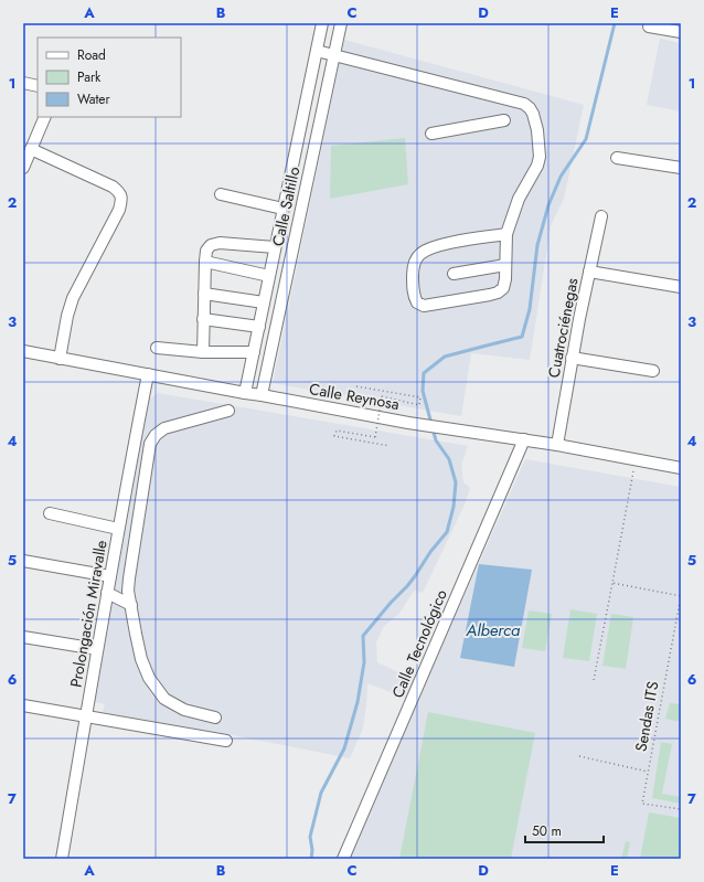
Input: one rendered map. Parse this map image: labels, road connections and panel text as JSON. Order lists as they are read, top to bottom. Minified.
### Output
{"streets":{"street":["Calle Saltillo","Cuatrociénegas","Calle Reynosa","Prolongación Miravalle","Calle Tecnológico"],"path":["Sendas ITS"]},"crossings":[["Calle Saltillo","Calle Reynosa"],["Cuatrociénegas","Calle Reynosa"],["Calle Reynosa","Prolongación Miravalle"],["Calle Reynosa","Calle Tecnológico"]],"water":["Alberca"],"legend":["Road","Park","Water"],"scale_bar":"50 m","grid":{"columns":["A","B","C","D","E"],"rows":["1","2","3","4","5","6","7"]}}
